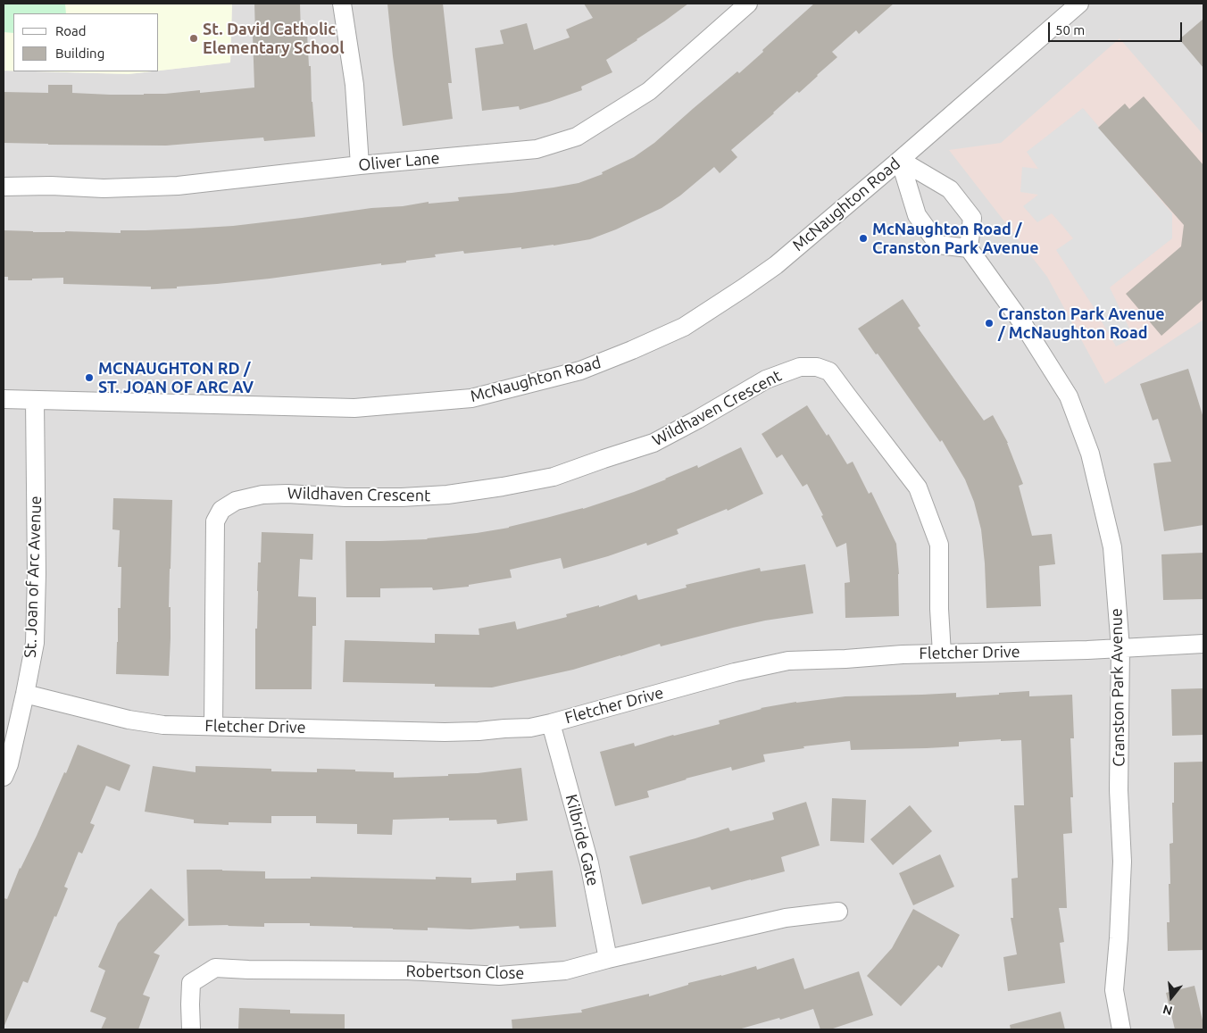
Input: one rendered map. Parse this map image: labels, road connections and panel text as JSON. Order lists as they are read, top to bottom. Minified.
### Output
{"streets":{"street":["Oliver Lane","McNaughton Road","Wildhaven Crescent","St. Joan of Arc Avenue","Fletcher Drive","Cranston Park Avenue","Kilbride Gate","Robertson Close"]},"crossings":[["McNaughton Road","St. Joan of Arc Avenue"],["Wildhaven Crescent","Fletcher Drive"],["St. Joan of Arc Avenue","Fletcher Drive"],["Fletcher Drive","Cranston Park Avenue"],["Fletcher Drive","Kilbride Gate"],["Kilbride Gate","Robertson Close"]],"places":["St. David Catholic Elementary School","McNaughton Road / Cranston Park Avenue","Cranston Park Avenue / McNaughton Road","MCNAUGHTON RD / ST. JOAN OF ARC AV"],"legend":["Road","Building"],"scale_bar":"50 m","north":"bottom"}
